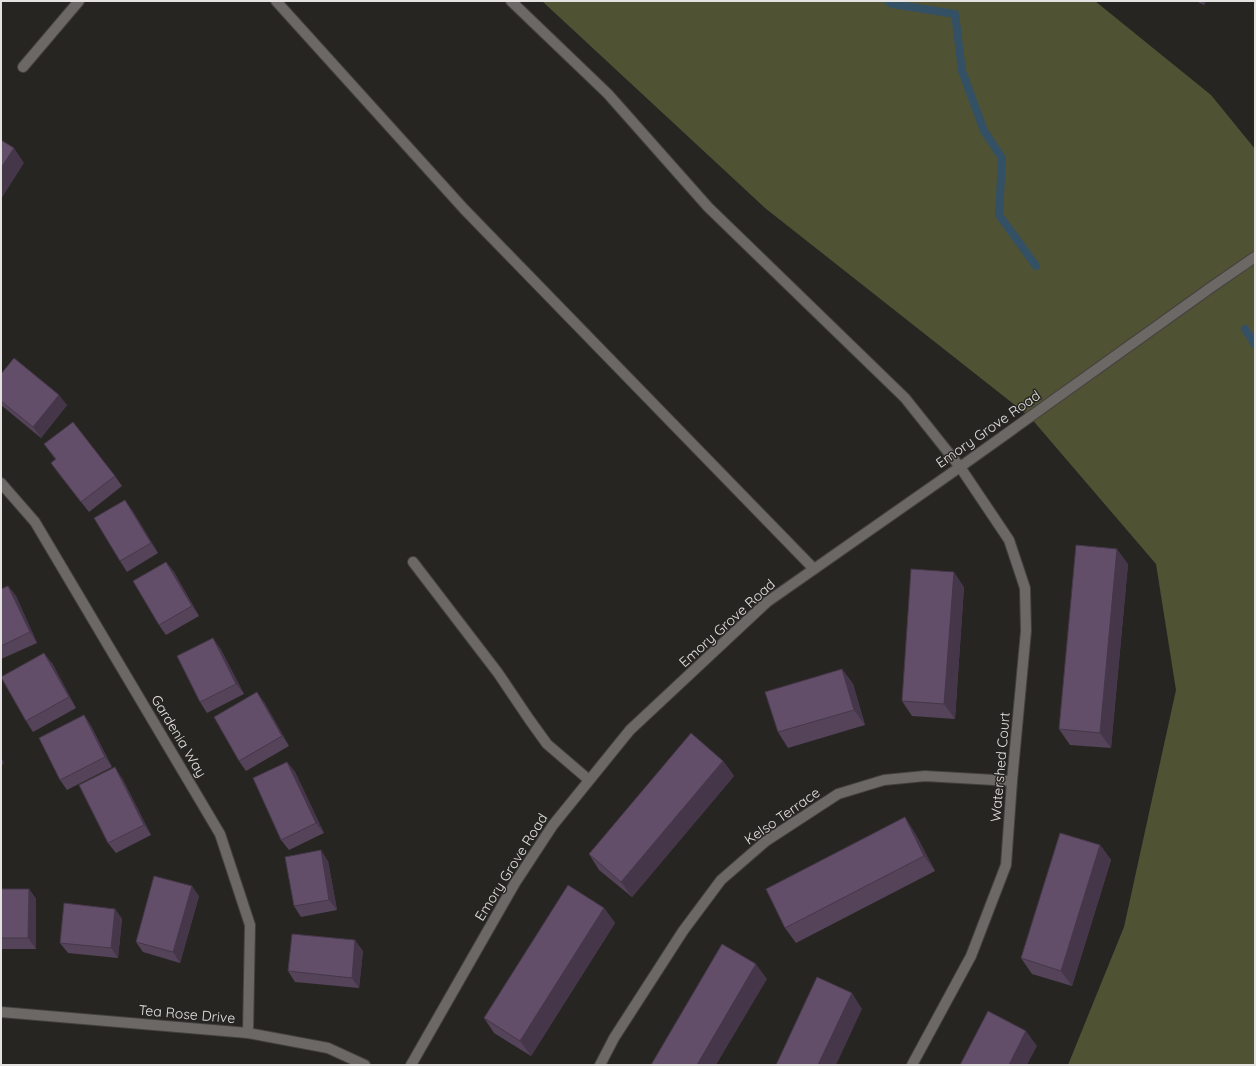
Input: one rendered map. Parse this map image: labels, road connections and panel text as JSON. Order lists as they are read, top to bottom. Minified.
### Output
{"streets":{"street":["Emory Grove Road","Gardenia Way","Watershed Court","Kelso Terrace","Tea Rose Drive"]},"crossings":[["Emory Grove Road","Watershed Court"],["Gardenia Way","Tea Rose Drive"],["Watershed Court","Kelso Terrace"]]}
